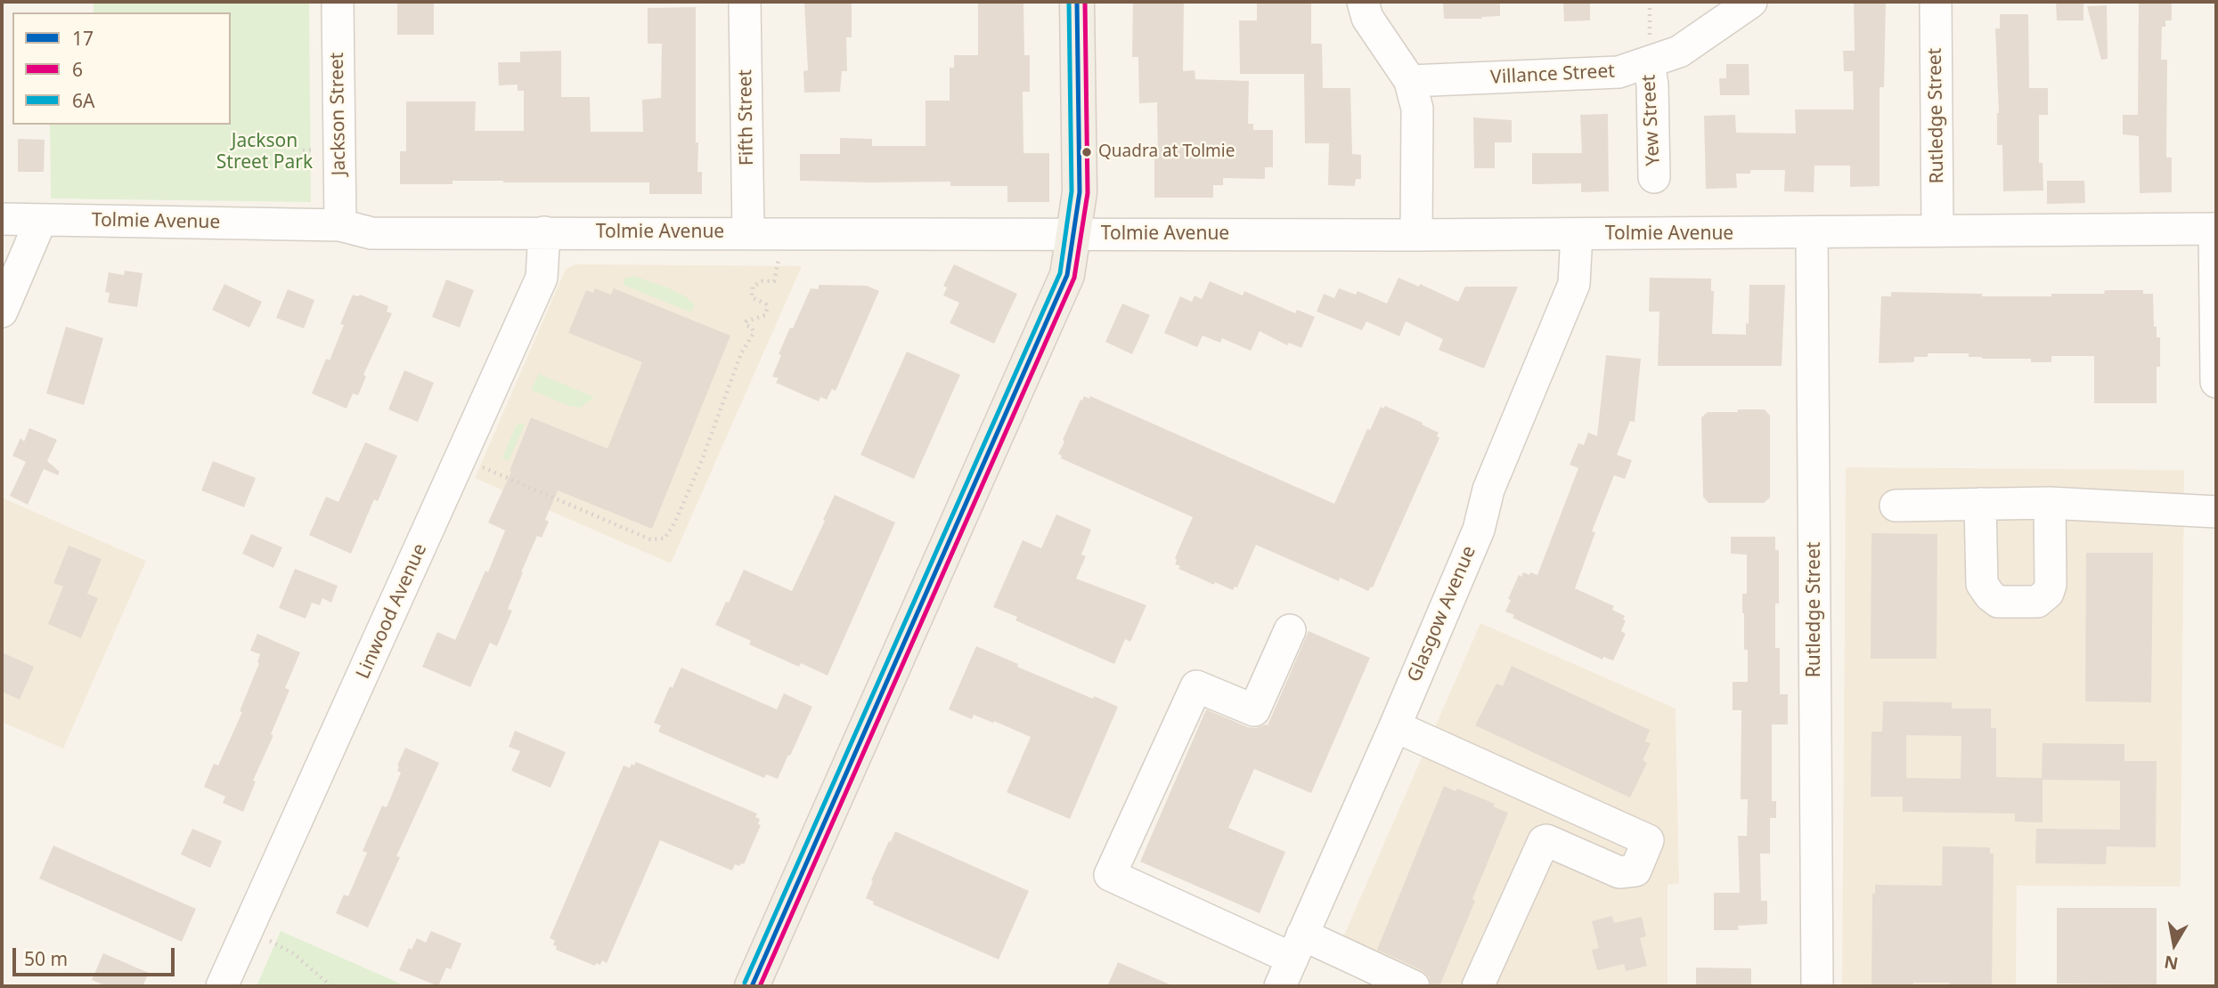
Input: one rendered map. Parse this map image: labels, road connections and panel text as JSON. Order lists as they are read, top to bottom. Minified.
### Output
{"streets":{"street":["Villance Street","Jackson Street","Rutledge Street","Fifth Street","Yew Street","Tolmie Avenue","Linwood Avenue","Glasgow Avenue"]},"crossings":[["Villance Street","Yew Street"],["Jackson Street","Tolmie Avenue"],["Rutledge Street","Tolmie Avenue"],["Fifth Street","Tolmie Avenue"],["Tolmie Avenue","Linwood Avenue"],["Tolmie Avenue","Glasgow Avenue"]],"parks":["Jackson Street Park"],"places":["Quadra at Tolmie"],"lines":["transit line 17","transit line 6","transit line 6A"],"legend":["17","6","6A"],"scale_bar":"50 m","north":"bottom"}
